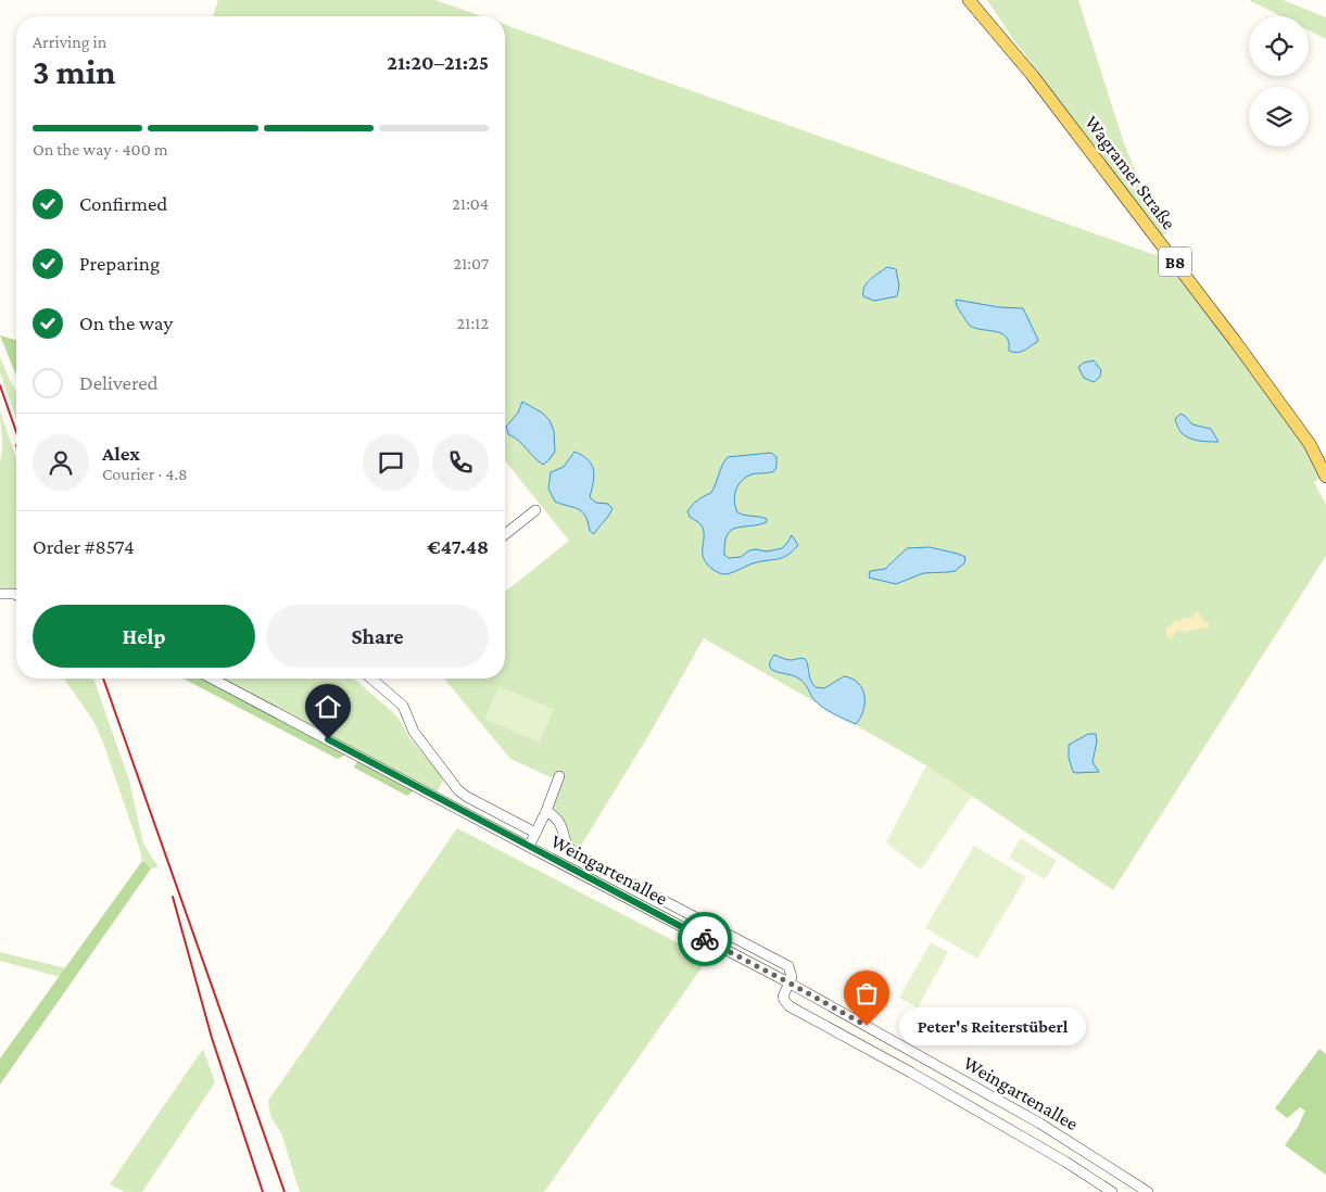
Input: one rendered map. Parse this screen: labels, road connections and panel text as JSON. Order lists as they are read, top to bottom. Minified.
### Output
{"streets":{"main road":["Wagramer Straße","B8"],"street":["Weingartenallee"]},"places":["Peter's Reiterstüberl"],"page":{"heading":["3 min","Arriving in","21:20–21:25"],"panel":["Alex","Courier · 4.8","Order #8574","€47.48"],"bar":"On the way · 400 m","list":[["Confirmed","21:04"],["Preparing","21:07"],["On the way","21:12"],"Delivered"],"buttons":["Help","Share"],"bubble":"Peter's Reiterstüberl"}}
